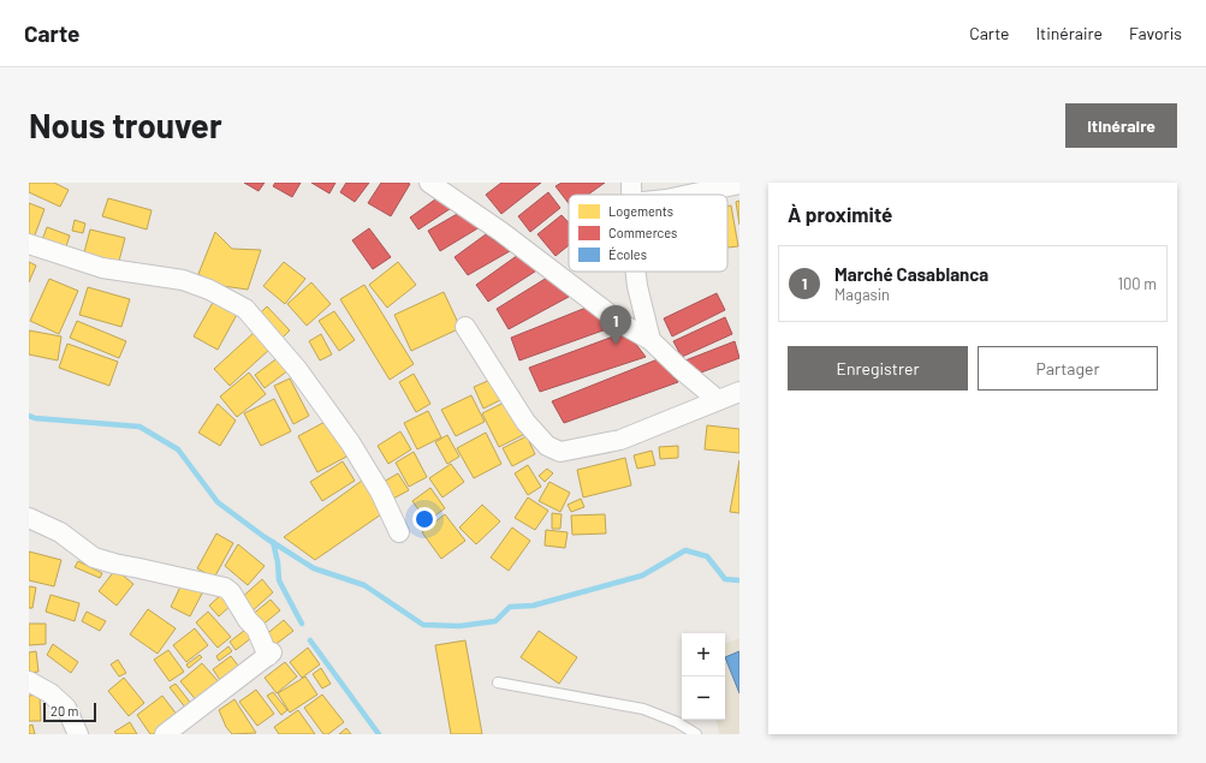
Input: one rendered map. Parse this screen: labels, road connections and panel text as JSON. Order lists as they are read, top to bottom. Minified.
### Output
{"legend":["Logements","Commerces","Écoles"],"scale_bar":"20 m","page":{"header":"Carte","nav":["Carte","Itinéraire","Favoris"],"buttons":["Itinéraire",["Enregistrer","Partager"]],"title":"Nous trouver","heading":"À proximité","list":[{"mark":"1","name":"Marché Casablanca","note":"Magasin","value":"100 m"}],"pins":"1","map_buttons":["+","−"],"scale":"20 m"}}
